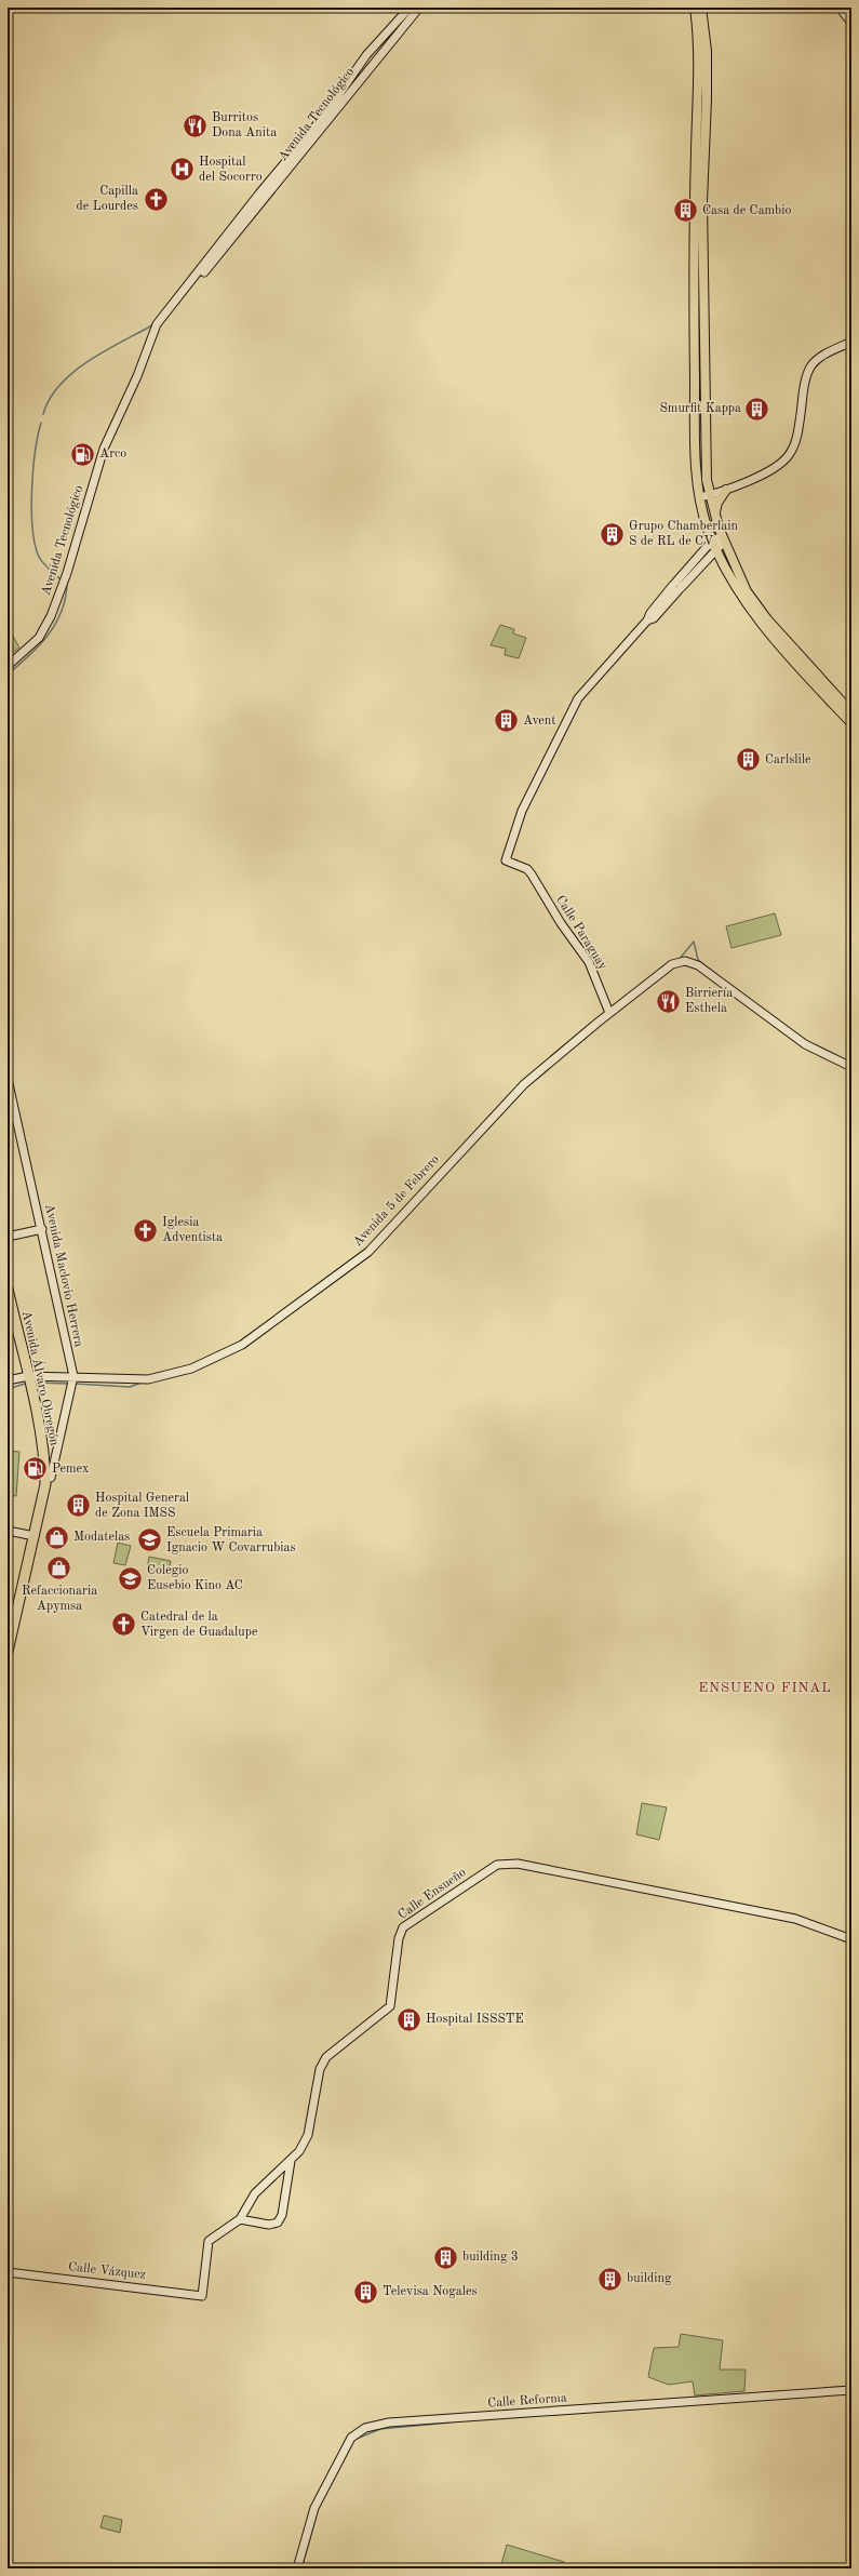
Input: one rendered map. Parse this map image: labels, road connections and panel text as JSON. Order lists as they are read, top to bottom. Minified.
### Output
{"streets":{"highway":["Avenida Álvaro Obregón"],"street":["Avenida Tecnológico","Calle Paraguay","Avenida 5 de Febrero","Avenida Maclovio Herrera","Calle Ensueño","Calle Vázquez","Calle Reforma"]},"crossings":[["Calle Paraguay","Avenida 5 de Febrero"],["Avenida 5 de Febrero","Avenida Maclovio Herrera"],["Avenida 5 de Febrero","Avenida Álvaro Obregón"],["Calle Ensueño","Calle Vázquez"]],"districts":["ENSUENO FINAL"],"places":{"restaurant":["Burritos Dona Anita","Birriería Esthela"],"hospital":["Hospital del Socorro"],"church":["Capilla de Lourdes","Iglesia Adventista","Catedral de la Virgen de Guadalupe"],"building":["Casa de Cambio","Smurfit Kappa","Grupo Chamberlain S de RL de CV","Avent","Carlslile","Hospital General de Zona IMSS","Hospital ISSSTE","building 3","building","Televisa Nogales"],"fuel station":["Arco","Pemex"],"shop":["Modatelas","Refaccionaria Apymsa"],"school or university":["Escuela Primaria Ignacio W Covarrubias","Colegio Eusebio Kino AC"]}}
